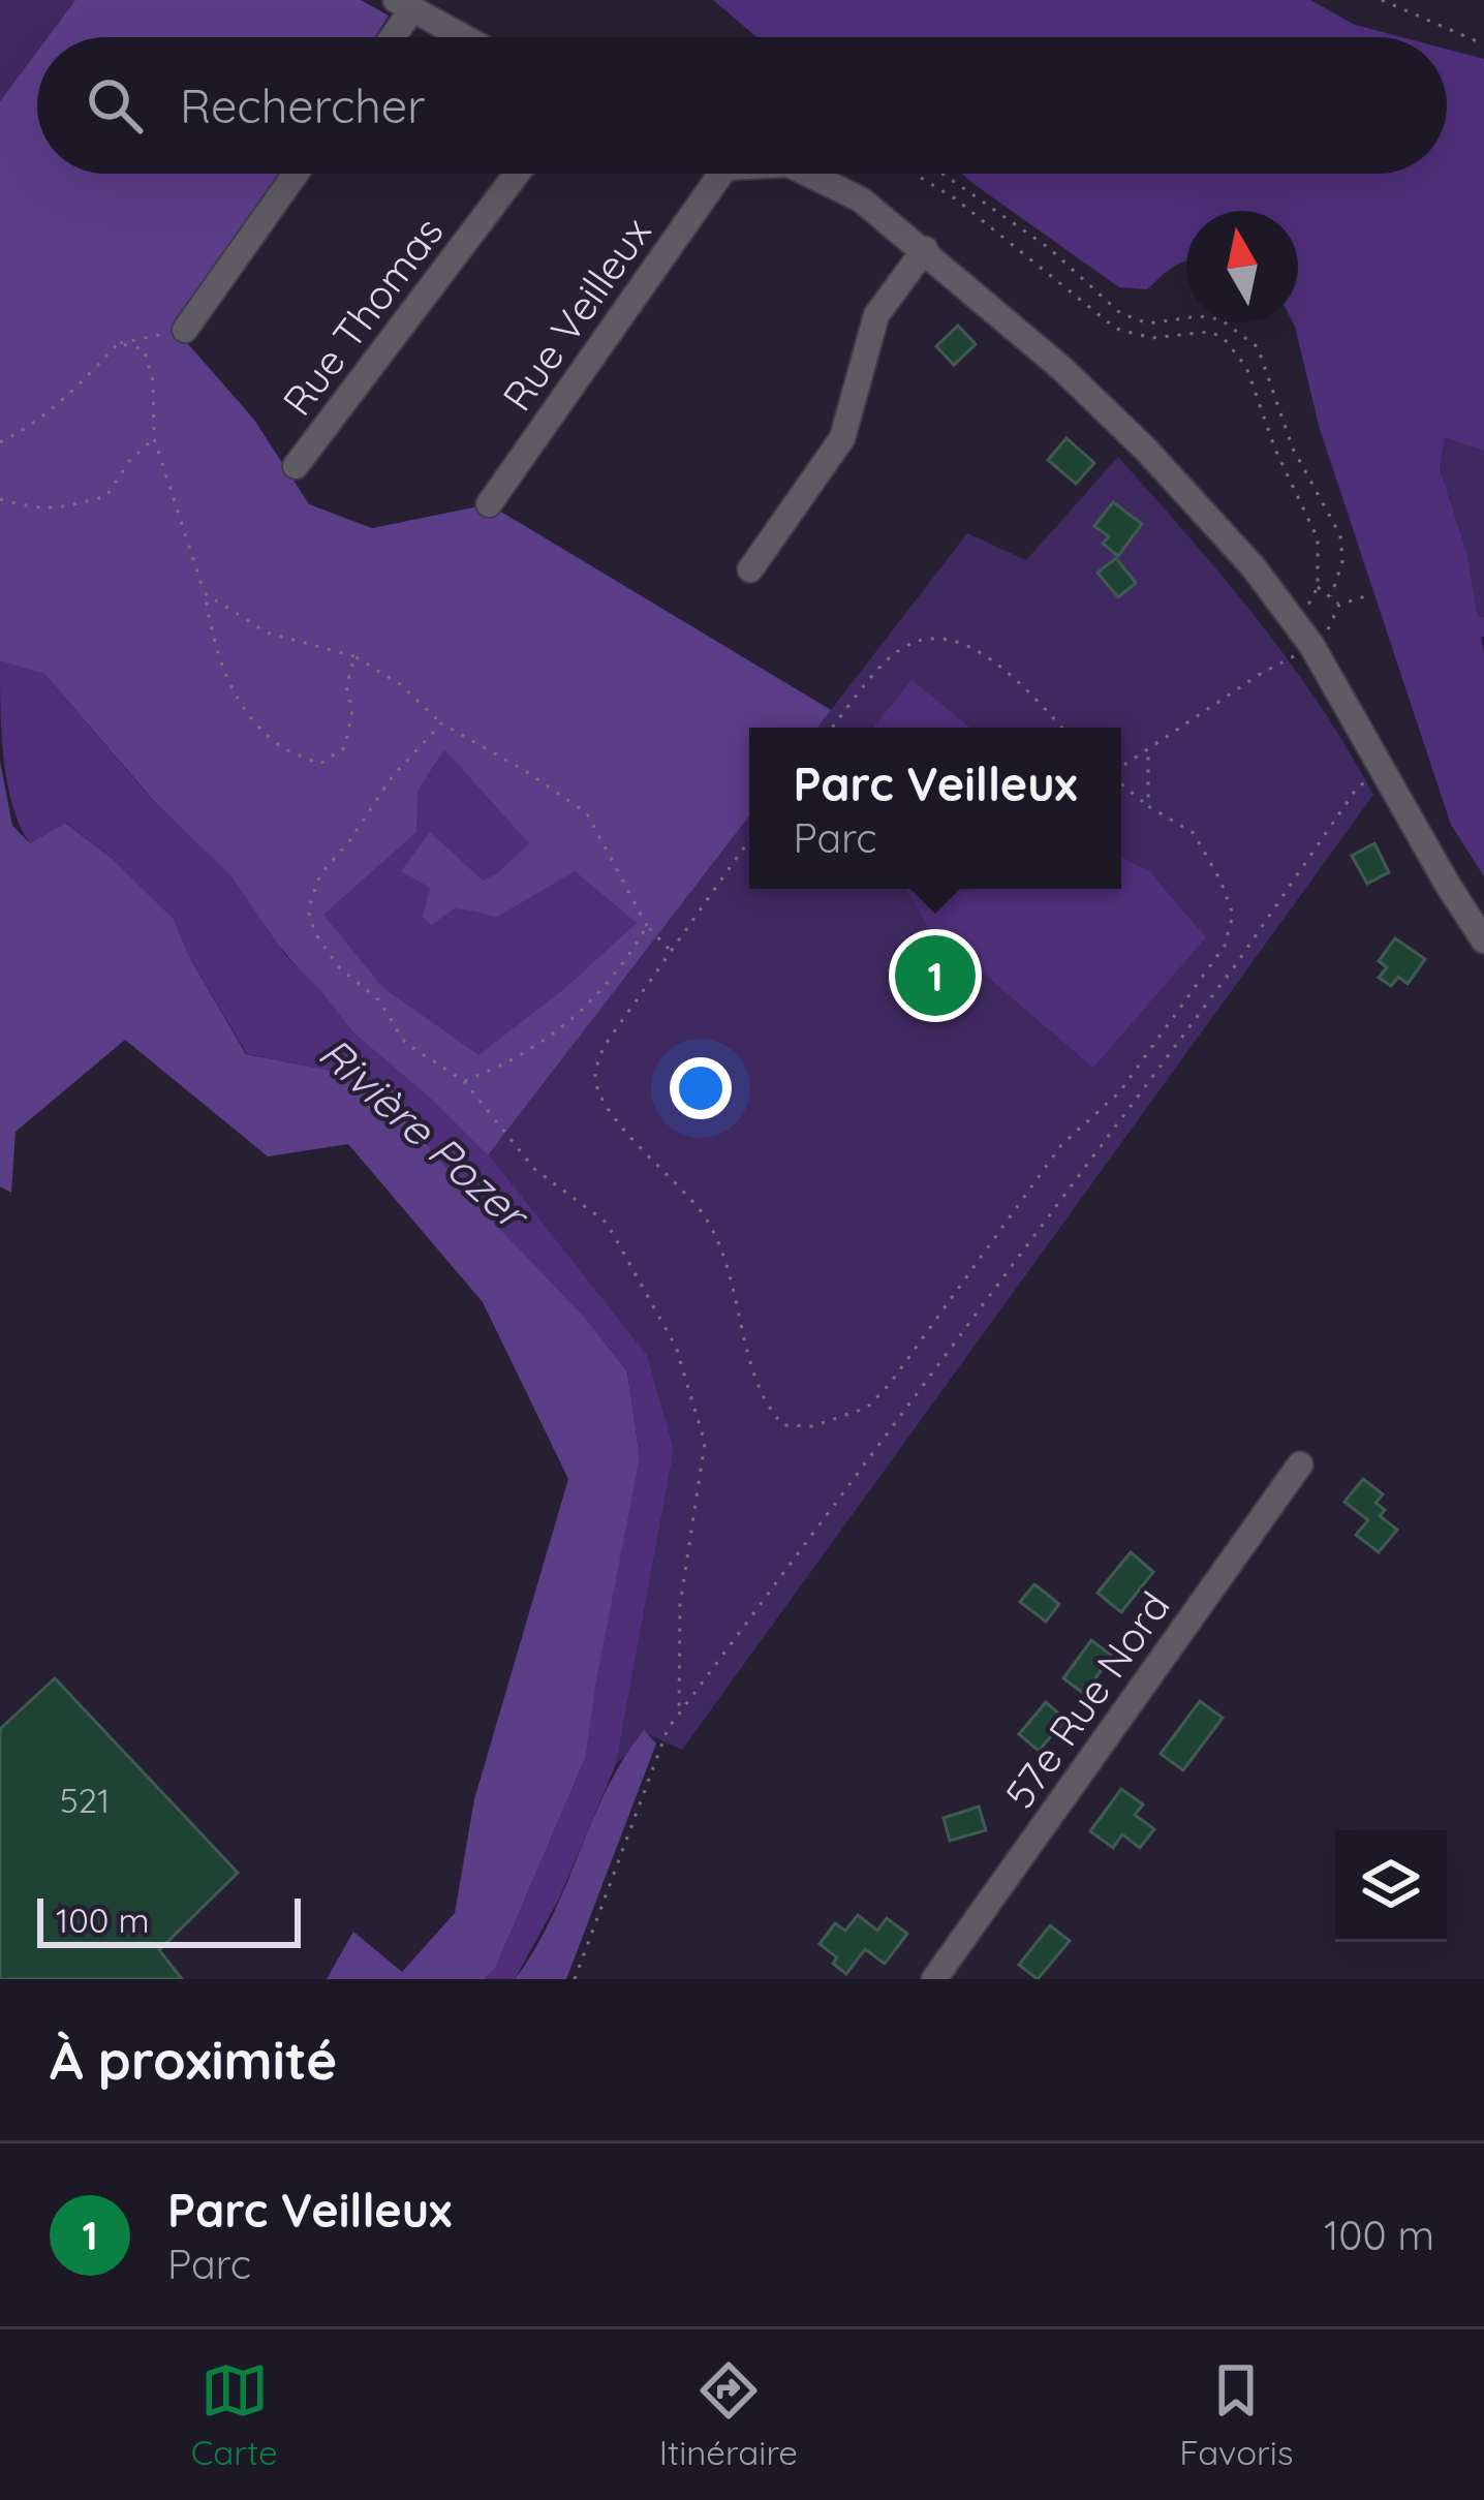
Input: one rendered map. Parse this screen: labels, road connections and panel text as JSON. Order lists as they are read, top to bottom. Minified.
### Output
{"streets":{"street":["Rue Veilleux","Rue Thomas","57e Rue Nord"]},"water":["Rivière Pozer"],"house_numbers":["521"],"scale_bar":"100 m","north":"top","page":{"search":"Rechercher","popup":["Parc Veilleux","Parc"],"pins":"1","scale":"100 m","heading":"À proximité","list":[{"mark":"1","name":"Parc Veilleux","note":"Parc","value":"100 m"}],"nav":["Carte","Itinéraire","Favoris"]}}
